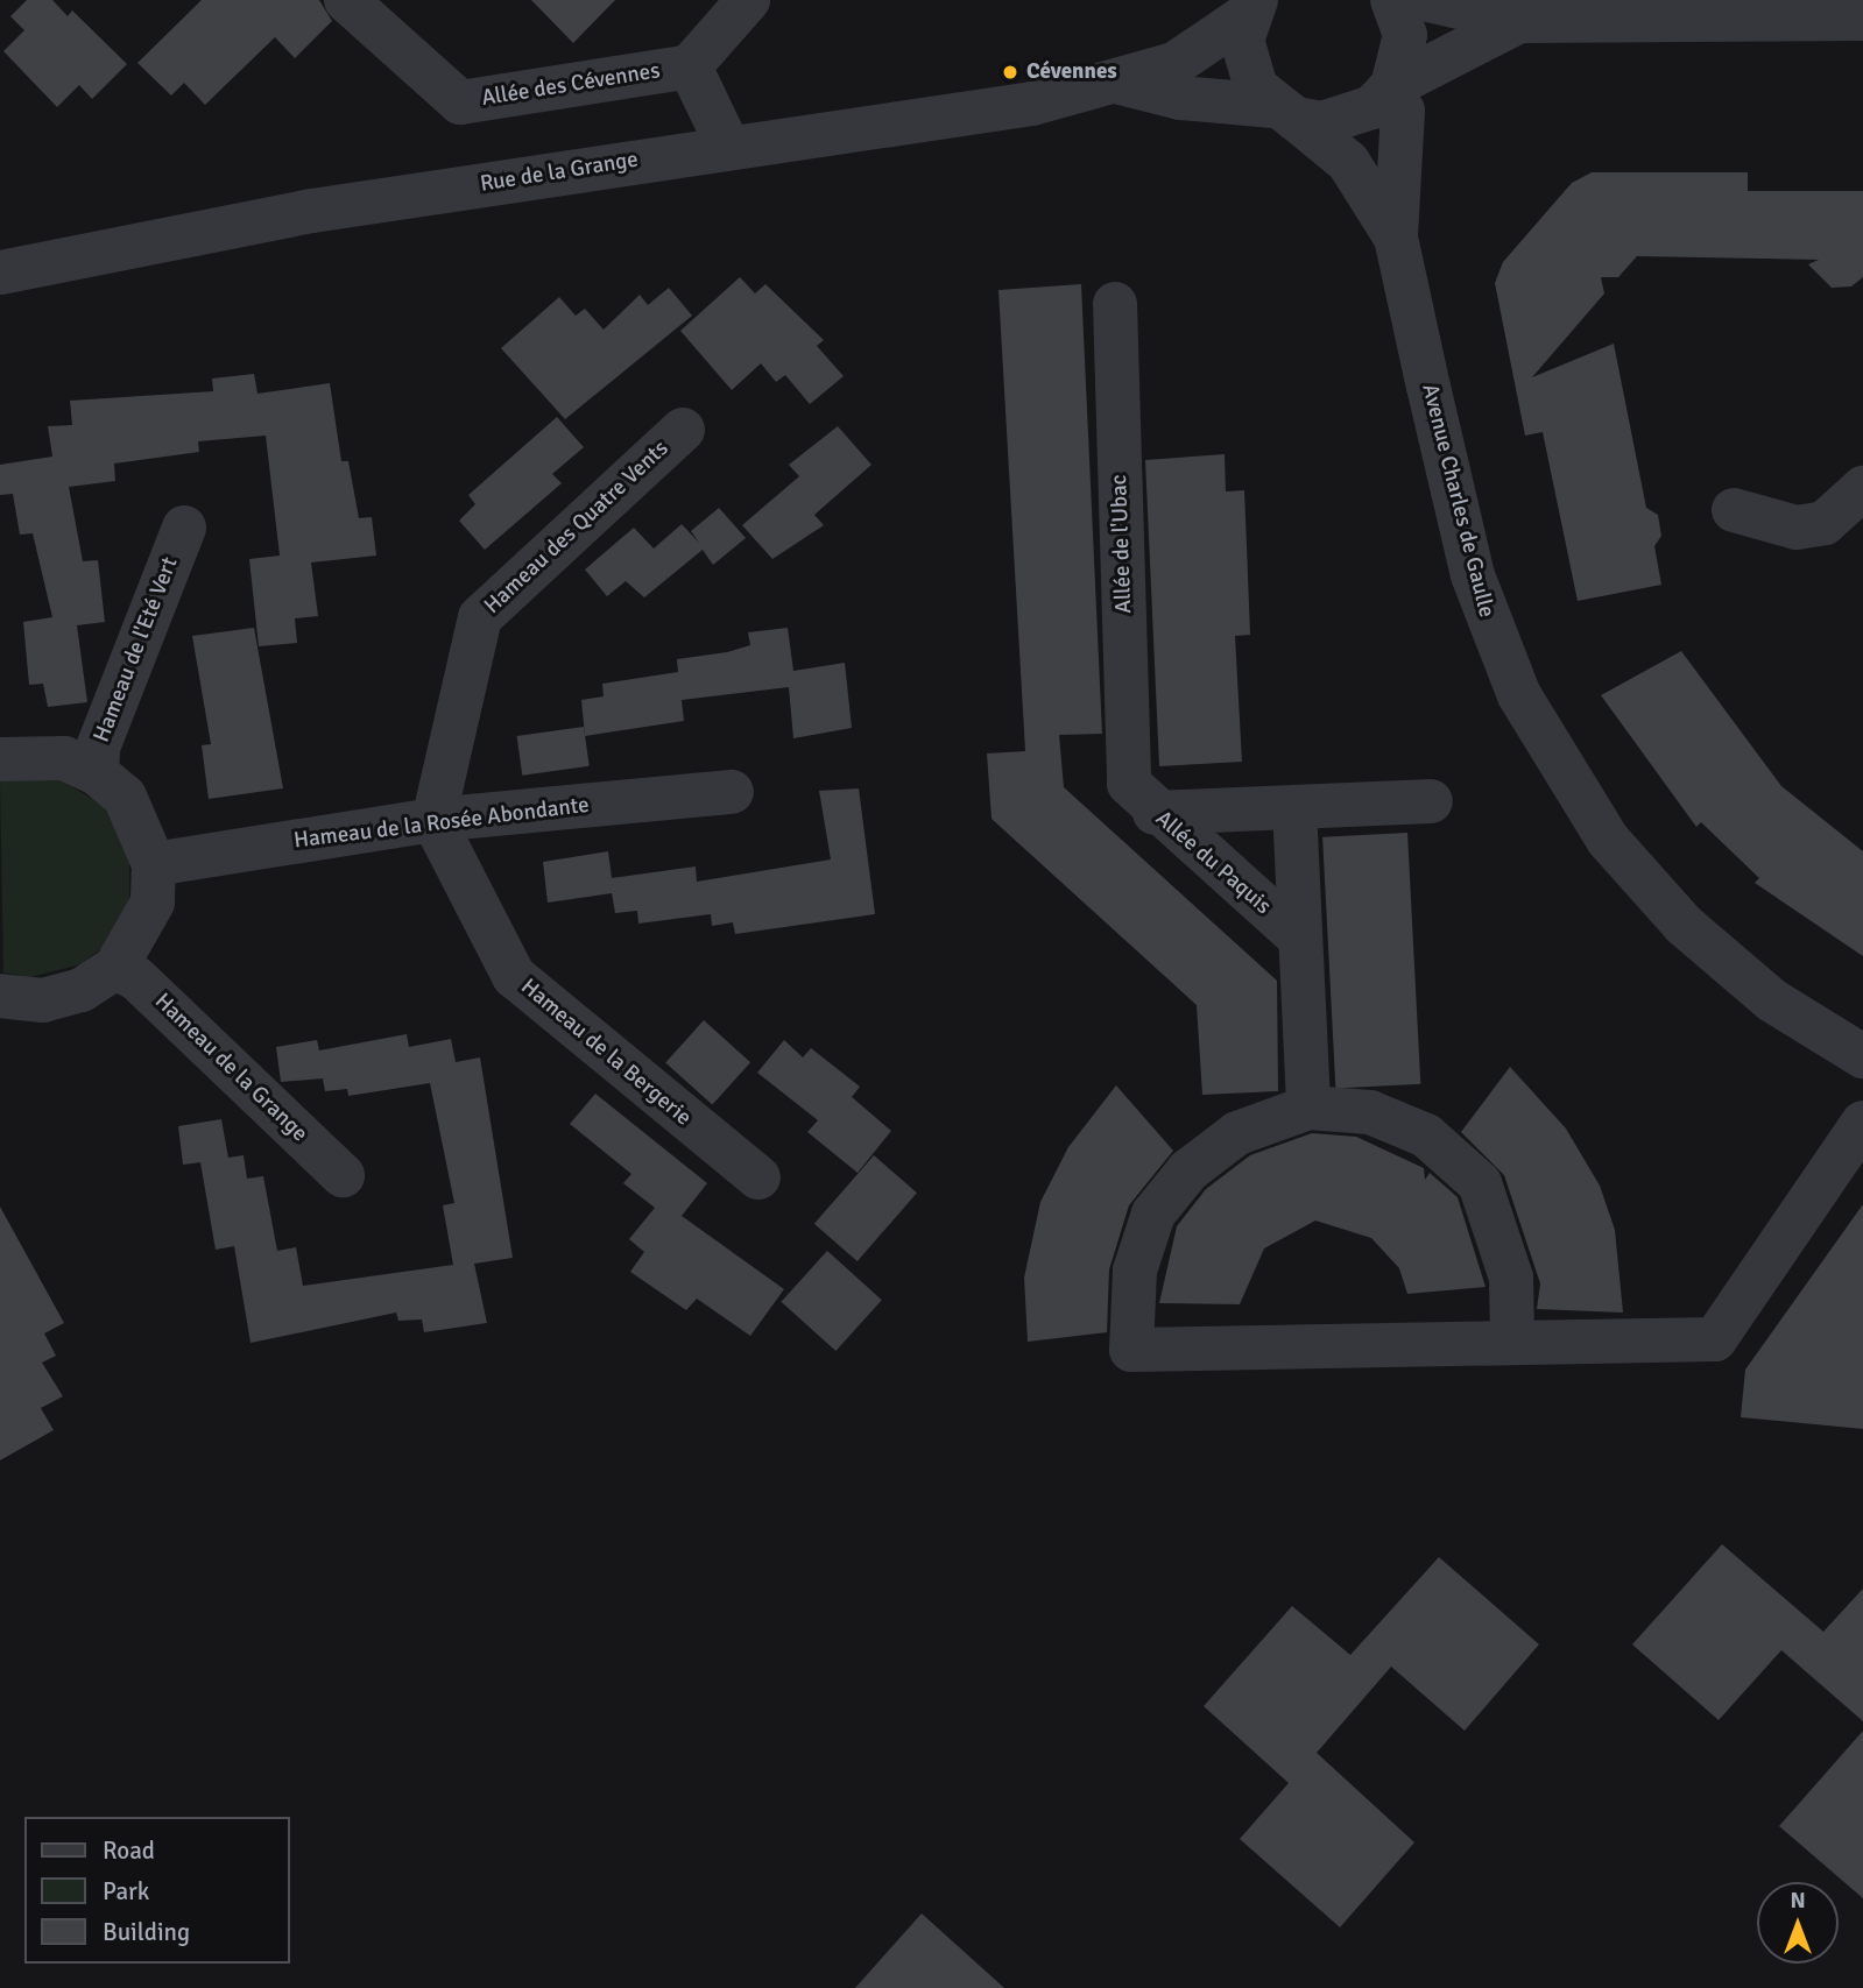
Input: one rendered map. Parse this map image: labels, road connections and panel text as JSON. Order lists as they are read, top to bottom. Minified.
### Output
{"streets":{"street":["Allée des Cévennes","Rue de la Grange","Avenue Charles de Gaulle","Hameau des Quatre Vents","Allée de l'Ubac","Hameau de l'Eté Vert","Hameau de la Rosée Abondante","Allée du Paquis","Hameau de la Bergerie","Hameau de la Grange"]},"crossings":[["Rue de la Grange","Avenue Charles de Gaulle"],["Hameau des Quatre Vents","Hameau de la Rosée Abondante"],["Hameau des Quatre Vents","Hameau de la Bergerie"],["Allée de l'Ubac","Allée du Paquis"],["Hameau de la Rosée Abondante","Hameau de la Bergerie"]],"places":["Cévennes"],"legend":["Road","Park","Building"],"north":"top"}
